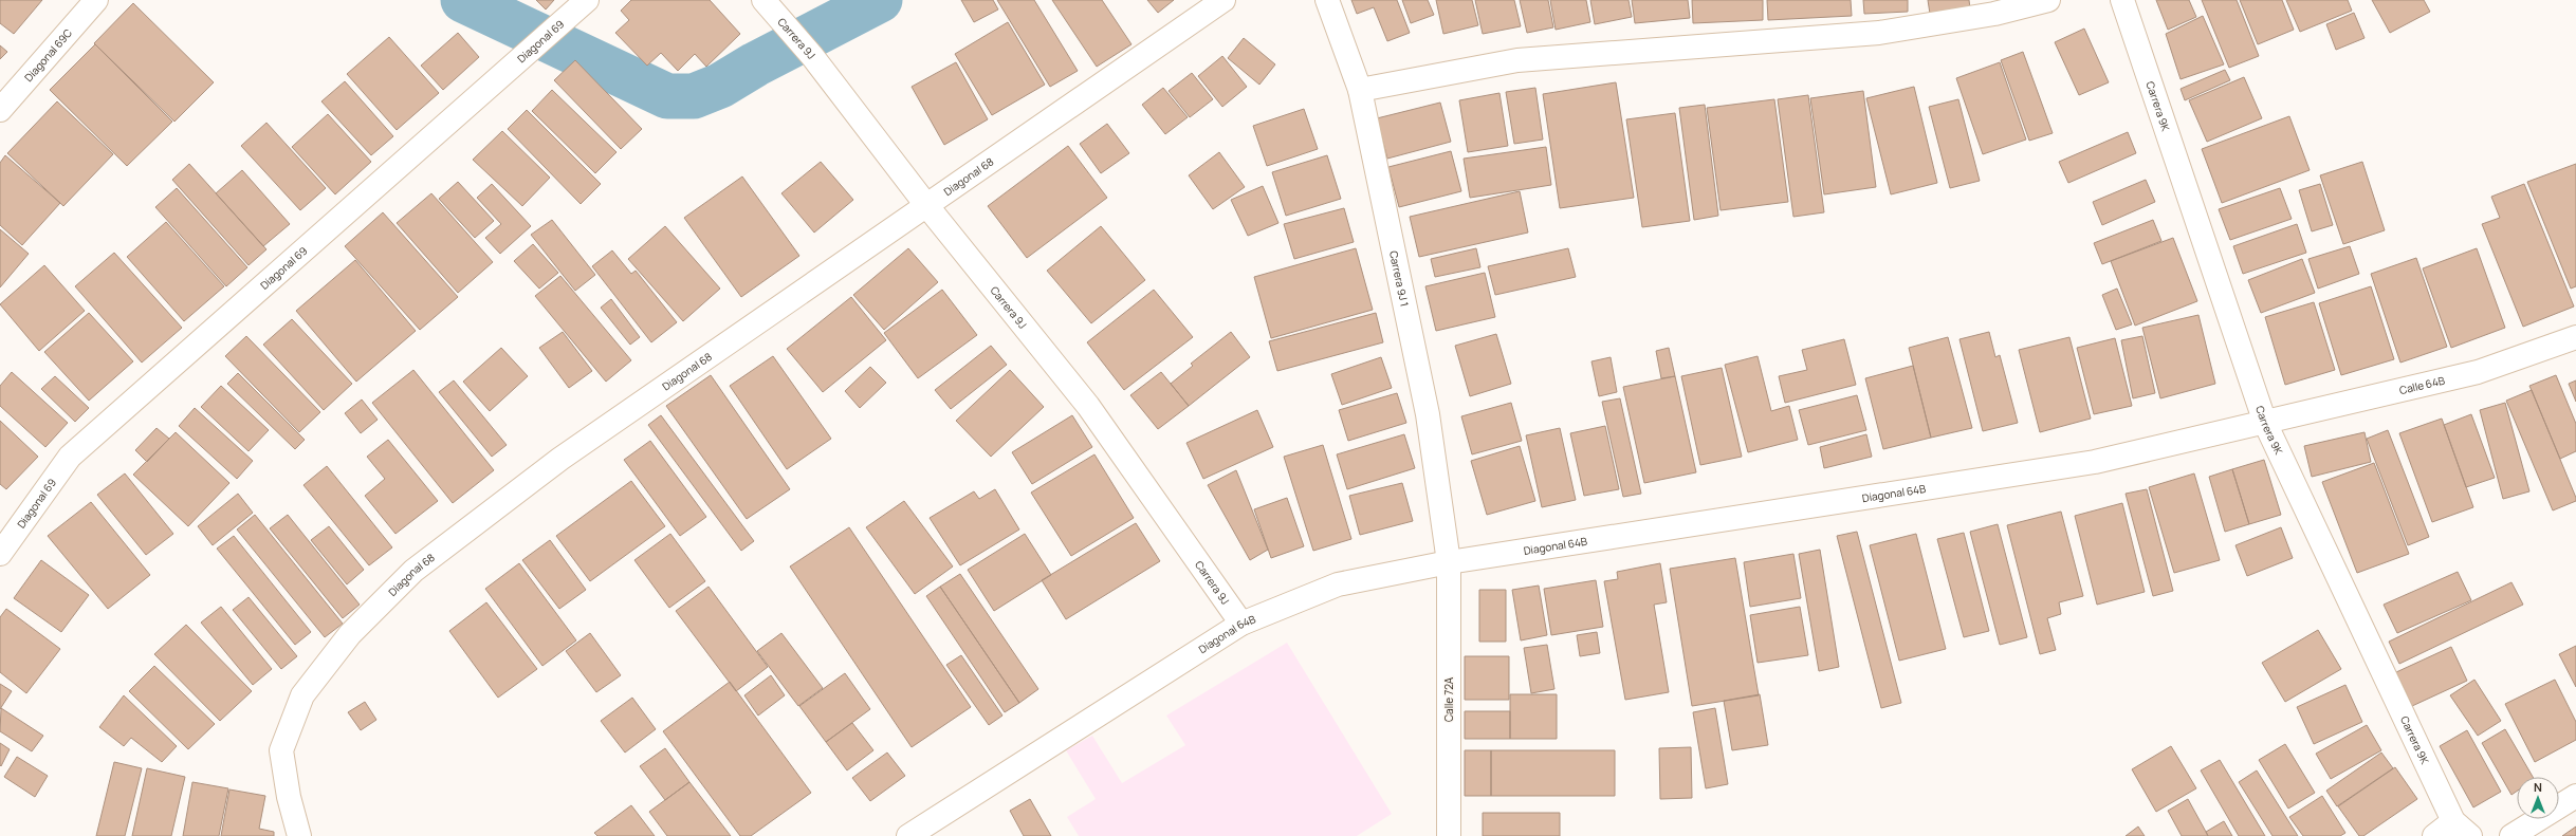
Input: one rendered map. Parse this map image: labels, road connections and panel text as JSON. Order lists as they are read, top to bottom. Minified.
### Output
{"streets":{"street":["Carrera 9J","Diagonal 69","Diagonal 69C","Carrera 9K","Diagonal 68","Carrera 9J 1","Calle 64B","Diagonal 64B","Calle 72A"]},"crossings":[["Carrera 9J","Diagonal 68"],["Carrera 9J","Diagonal 64B"],["Carrera 9K","Calle 64B"],["Carrera 9K","Diagonal 64B"],["Carrera 9J 1","Diagonal 64B"],["Carrera 9J 1","Calle 72A"],["Calle 64B","Diagonal 64B"],["Diagonal 64B","Calle 72A"]],"north":"top"}
